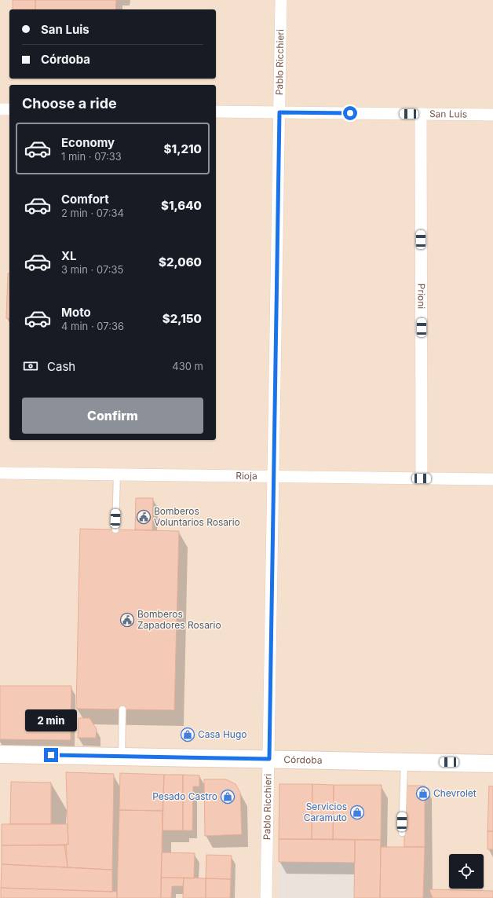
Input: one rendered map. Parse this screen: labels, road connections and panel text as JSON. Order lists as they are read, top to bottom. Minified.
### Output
{"streets":{"main road":["Córdoba"],"street":["Pablo Ricchieri","San Luis","Prioni","Rioja"]},"crossings":[["Pablo Ricchieri","San Luis"],["Pablo Ricchieri","Rioja"],["Pablo Ricchieri","Córdoba"],["San Luis","Prioni"],["Prioni","Rioja"]],"places":{"public building":["Bomberos Voluntarios Rosario","Bomberos Zapadores Rosario"],"shop":["Casa Hugo","Chevrolet","Pesado Castro","Servicios Caramuto"]},"page":{"banner":["San Luis","Córdoba"],"heading":"Choose a ride","list":[{"name":"Economy","note":"1 min · 07:33","value":"$1,210"},{"name":"Comfort","note":"2 min · 07:34","value":"$1,640"},{"name":"XL","note":"3 min · 07:35","value":"$2,060"},{"name":"Moto","note":"4 min · 07:36","value":"$2,150"}],"pay":["Cash","430 m"],"buttons":"Confirm","bubble":"2 min"}}
